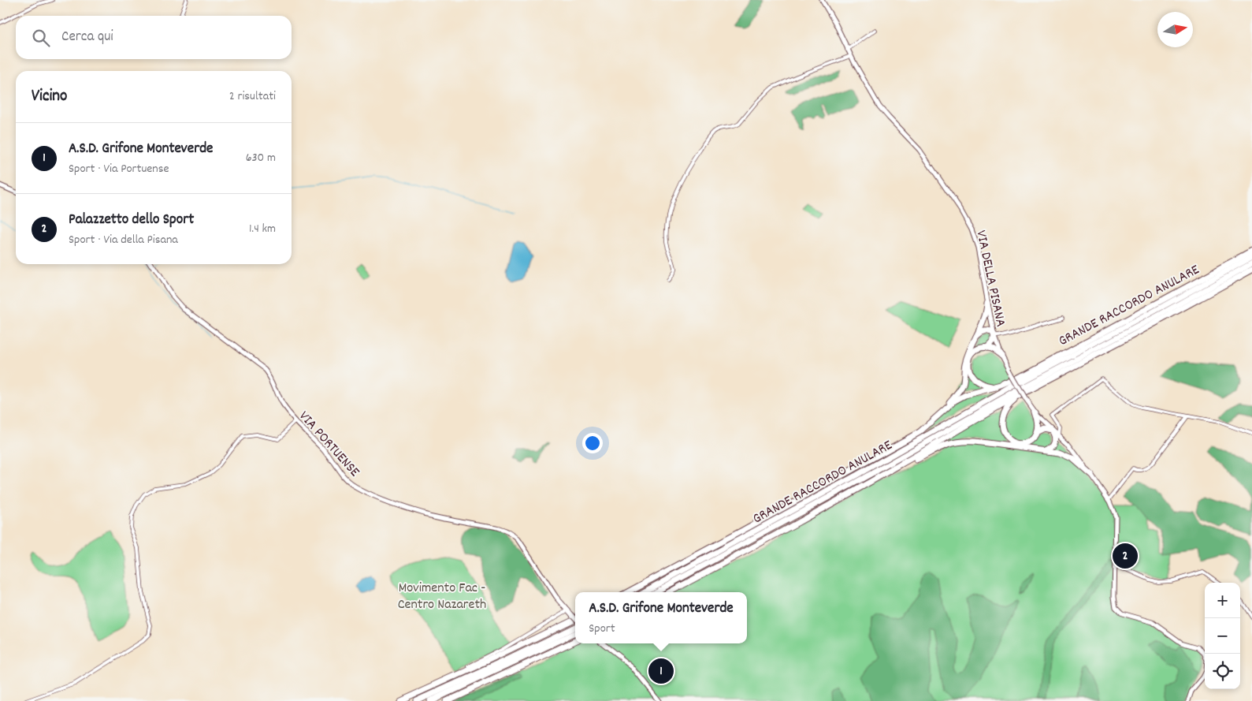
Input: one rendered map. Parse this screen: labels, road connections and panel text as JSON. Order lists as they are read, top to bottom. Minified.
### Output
{"streets":{"highway":["GRANDE RACCORDO ANULARE"],"main road":["VIA DELLA PISANA","VIA PORTUENSE"]},"crossings":[["VIA DELLA PISANA","GRANDE RACCORDO ANULARE"]],"parks":["Movimento Fac - Centro Nazareth"],"north":"right","page":{"search":"Cerca qui","heading":["Vicino","2 risultati"],"list":[{"mark":"1","name":"A.S.D. Grifone Monteverde","note":"Sport · Via Portuense","value":"630 m"},{"mark":"2","name":"Palazzetto dello Sport","note":"Sport · Via della Pisana","value":"1.4 km"}],"pins":["2","1"],"map_buttons":["+","−"],"popup":["A.S.D. Grifone Monteverde","Sport"]}}
